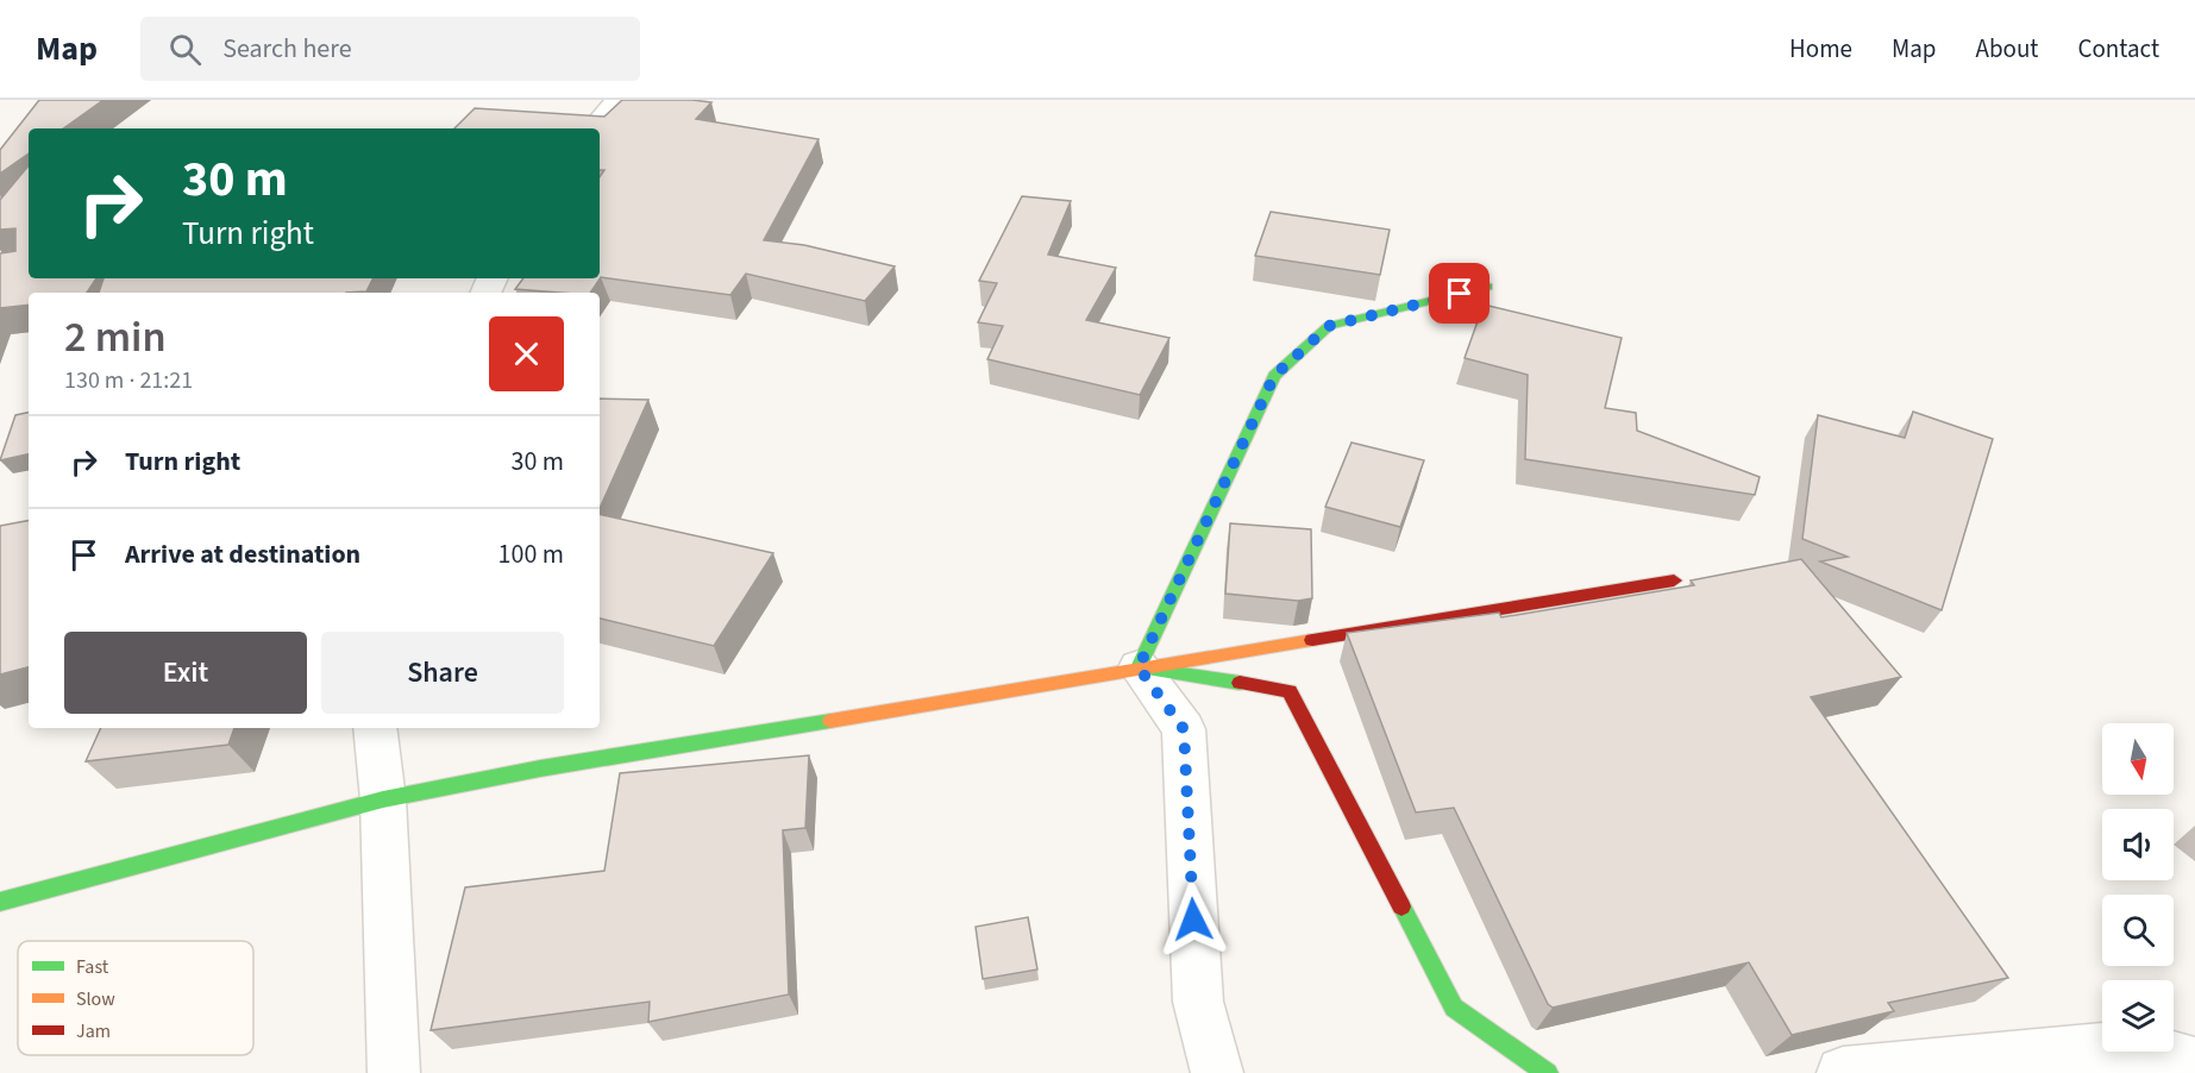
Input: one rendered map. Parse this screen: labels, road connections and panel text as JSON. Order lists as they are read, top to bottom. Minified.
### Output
{"legend":["Fast","Slow","Jam"],"north":"bottom","page":{"header":"Map","search":"Search here","nav":["Home","Map","About","Contact"],"turn":["30 m","Turn right"],"heading":["2 min","130 m · 21:21"],"list":[{"name":"Turn right","value":"30 m"},{"name":"Arrive at destination","value":"100 m"}],"buttons":["Exit","Share"]}}
